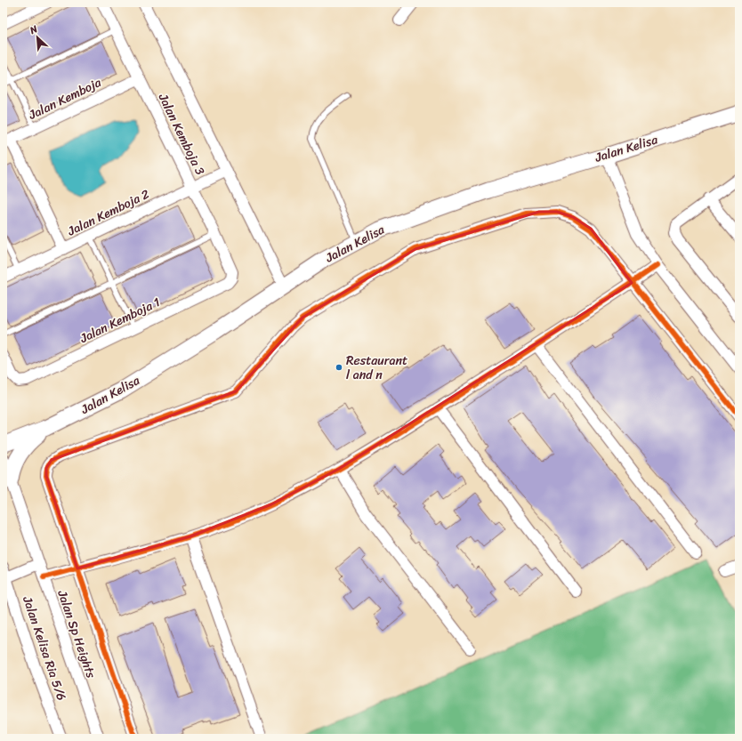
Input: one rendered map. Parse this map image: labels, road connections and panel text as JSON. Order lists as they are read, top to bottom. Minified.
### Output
{"streets":{"main road":["Jalan Kelisa"],"street":["Jalan Kemboja","Jalan Kemboja 3","Jalan Kemboja 2","Jalan Kemboja 1","Jalan Sp Heights","Jalan Kelisa Ria 5/6"]},"crossings":[["Jalan Kemboja","Jalan Kemboja 3"],["Jalan Kemboja 3","Jalan Kemboja 2"],["Jalan Kemboja 3","Jalan Kemboja 1"]],"places":["Restaurant l and n"],"north":"top left"}
